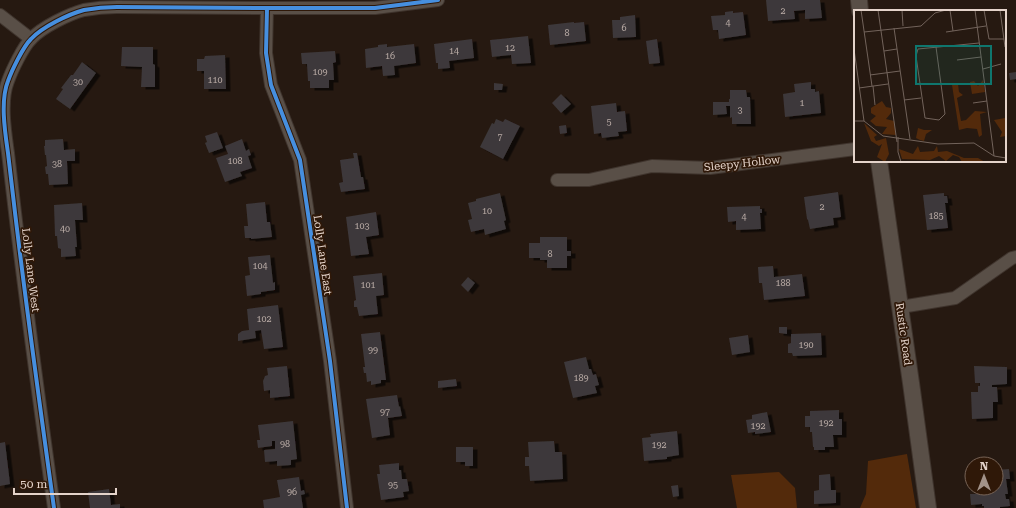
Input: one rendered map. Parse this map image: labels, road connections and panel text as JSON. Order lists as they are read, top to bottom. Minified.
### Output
{"streets":{"street":["Sleepy Hollow","Lolly Lane East","Lolly Lane West","Rustic Road"]},"crossings":[["Lolly Lane East","Lolly Lane West"]],"house_numbers":["2","4","6","8","12","14","16","109","110","30","1","3","5","7","108","38","2","10","185","4","103","40","8","104","188","101","102","190","99","189","97","192","192","98","192","95","96"],"scale_bar":"50 m","north":"top"}
